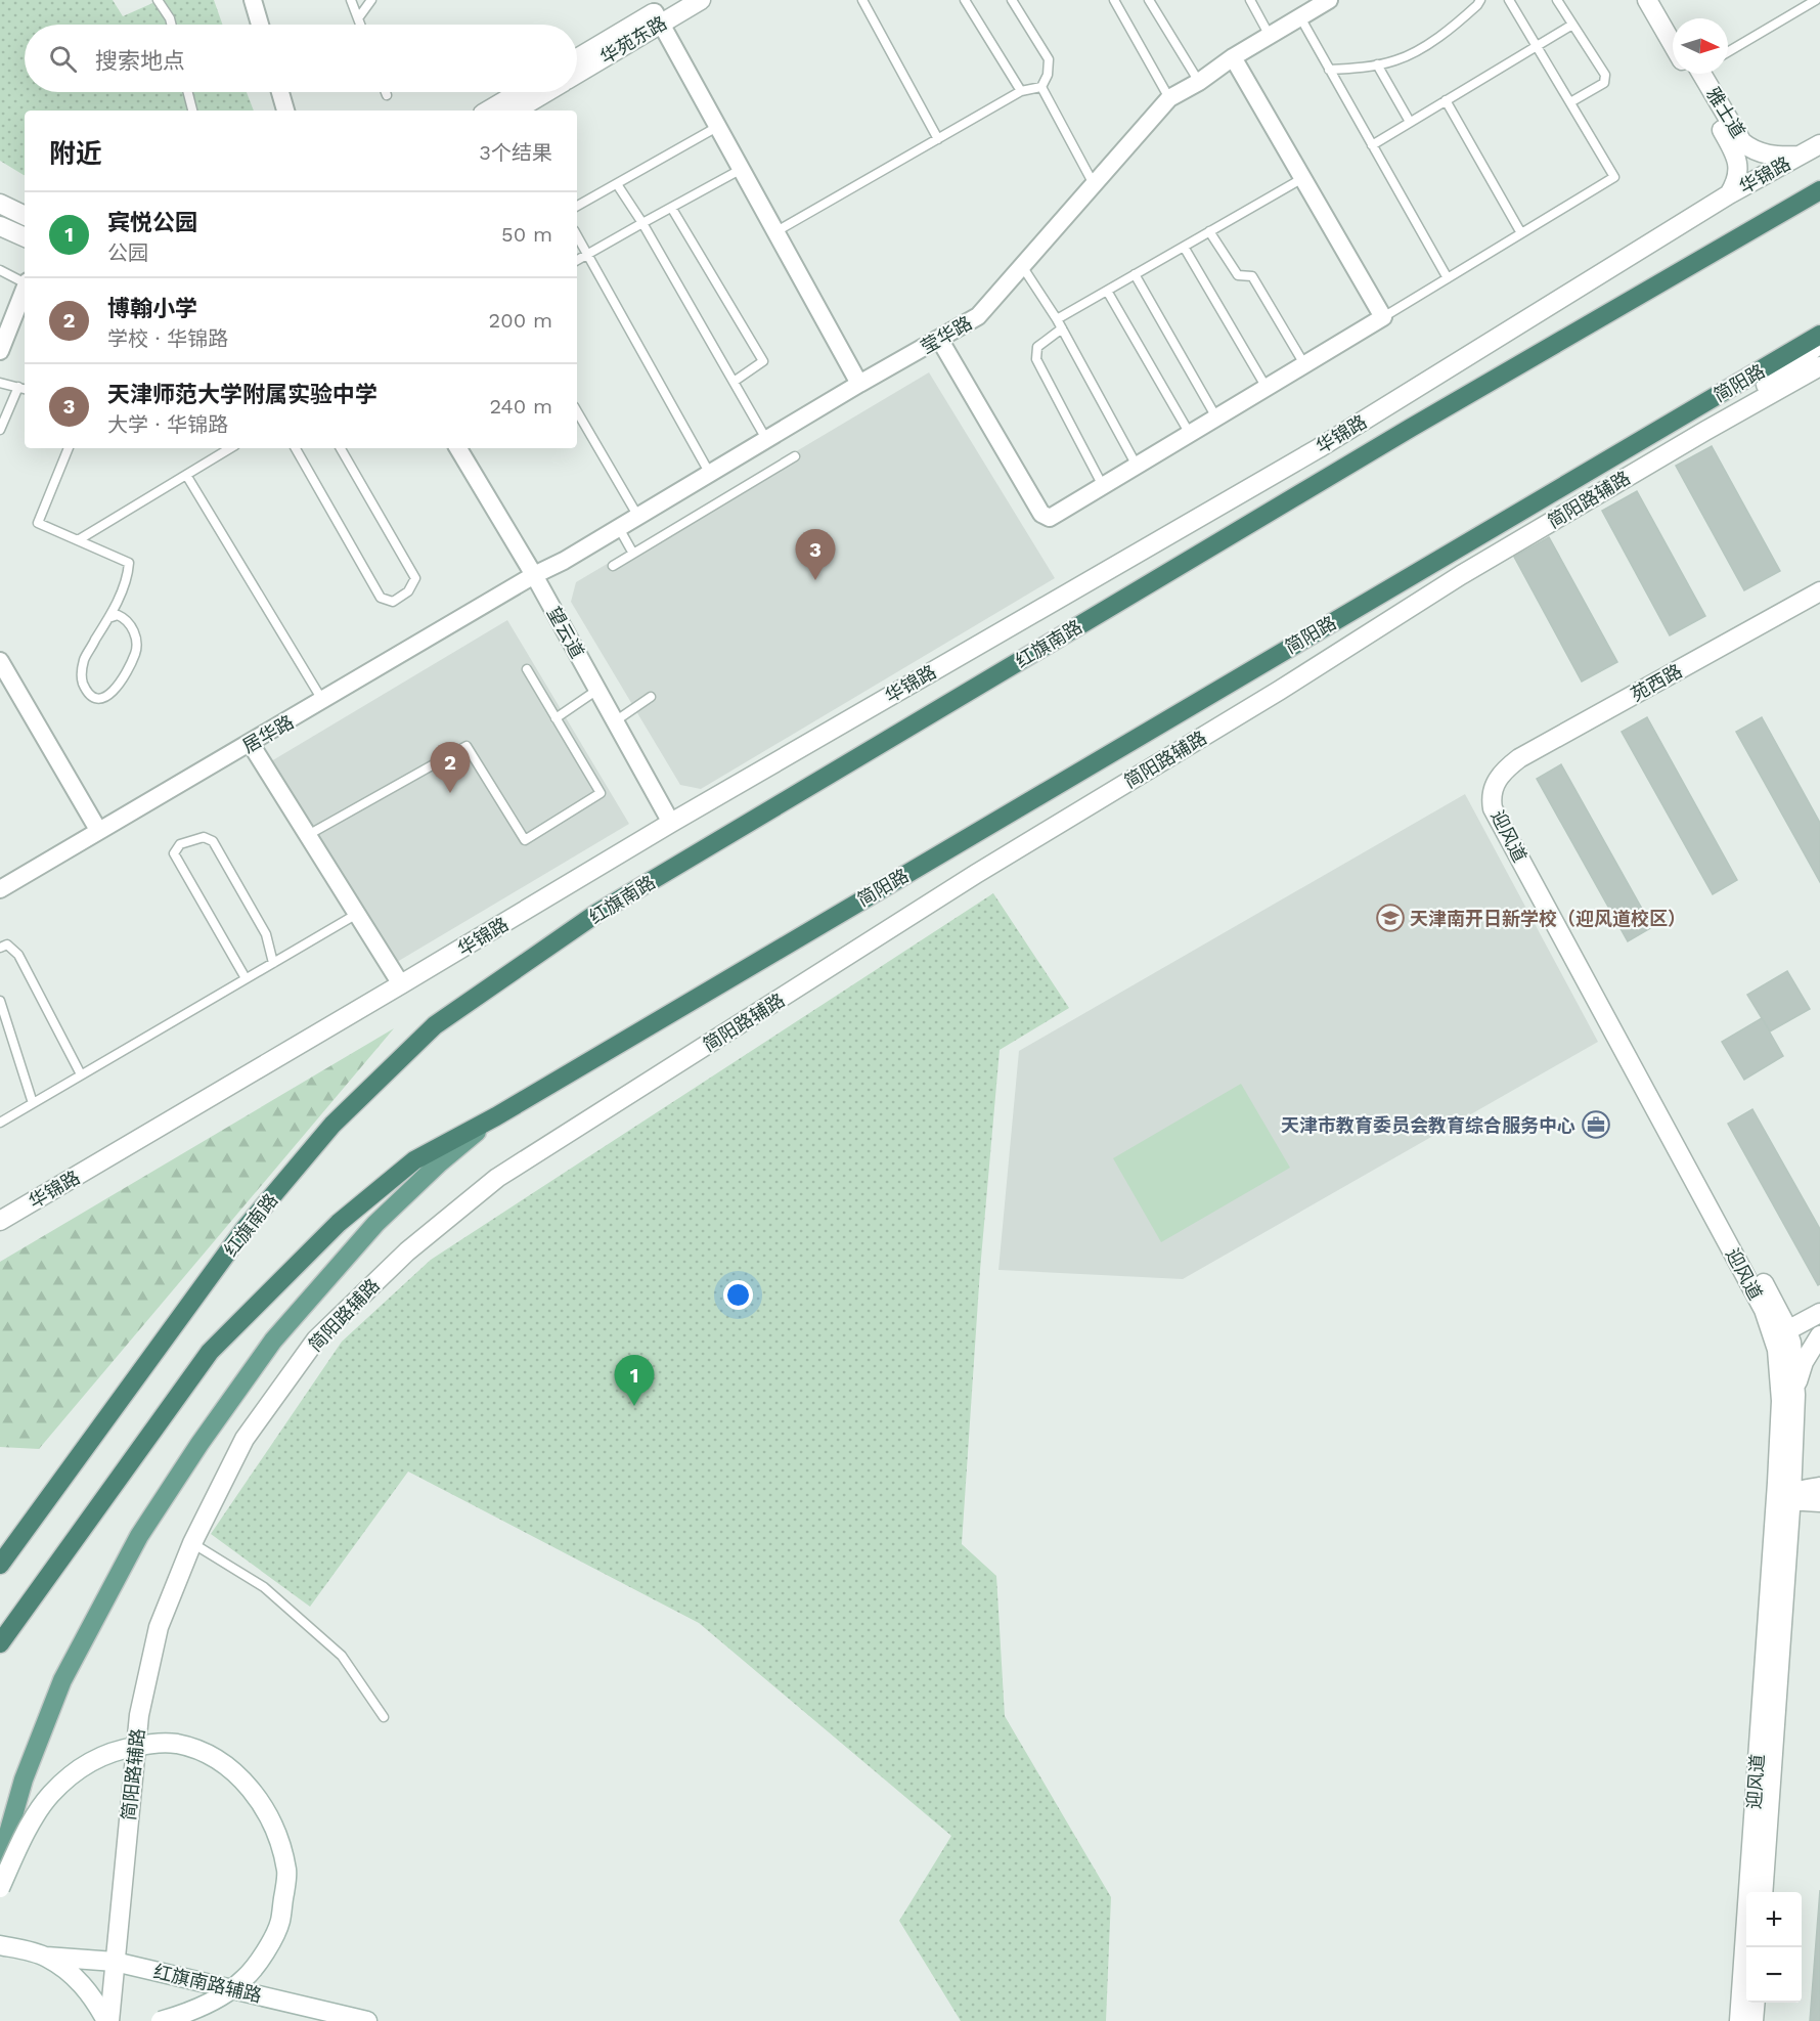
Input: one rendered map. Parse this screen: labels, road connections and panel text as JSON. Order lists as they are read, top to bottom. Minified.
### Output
{"streets":{"highway":["简阳路","红旗南路"],"street":["华苑东路","雅士道","华锦路","莹华路","简阳路辅路","望云道","苑西路","居华路","迎风道","红旗南路辅路"]},"crossings":[["雅士道","华锦路"],["华锦路","望云道"],["莹华路","望云道"],["莹华路","居华路"],["简阳路辅路","红旗南路辅路"],["望云道","居华路"],["苑西路","迎风道"]],"places":{"school or university":["天津南开日新学校（迎风道校区）"],"office":["天津市教育委员会教育综合服务中心"]},"north":"right","page":{"search":"搜索地点","heading":["附近","3个结果"],"list":[{"mark":"1","name":"宾悦公园","note":"公园","value":"50 m"},{"mark":"2","name":"博翰小学","note":"学校 · 华锦路","value":"200 m"},{"mark":"3","name":"天津师范大学附属实验中学","note":"大学 · 华锦路","value":"240 m"}],"pins":["3","2","1"],"map_buttons":["+","−"]}}
